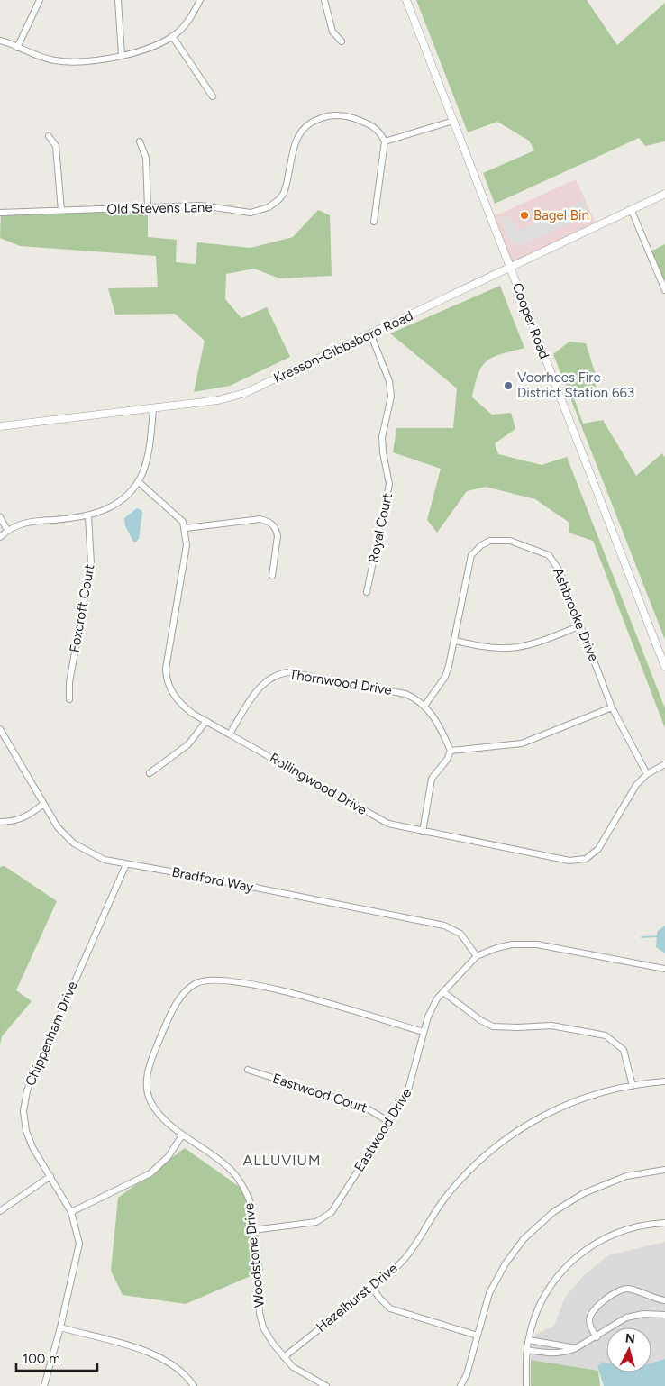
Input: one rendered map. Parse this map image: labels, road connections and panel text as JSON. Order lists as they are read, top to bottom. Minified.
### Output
{"streets":{"street":["Old Stevens Lane","Cooper Road","Kresson-Gibbsboro Road","Royal Court","Foxcroft Court","Ashbrooke Drive","Thornwood Drive","Rollingwood Drive","Bradford Way","Chippenham Drive","Eastwood Court","Eastwood Drive","Woodstone Drive","Hazelhurst Drive"]},"crossings":[["Cooper Road","Kresson-Gibbsboro Road"],["Kresson-Gibbsboro Road","Royal Court"],["Ashbrooke Drive","Thornwood Drive"],["Ashbrooke Drive","Rollingwood Drive"],["Thornwood Drive","Rollingwood Drive"],["Bradford Way","Chippenham Drive"],["Bradford Way","Eastwood Drive"],["Eastwood Court","Eastwood Drive"],["Eastwood Drive","Woodstone Drive"],["Woodstone Drive","Hazelhurst Drive"]],"districts":["ALLUVIUM"],"places":["Bagel Bin","Voorhees Fire District Station 663"],"scale_bar":"100 m","north":"top"}
